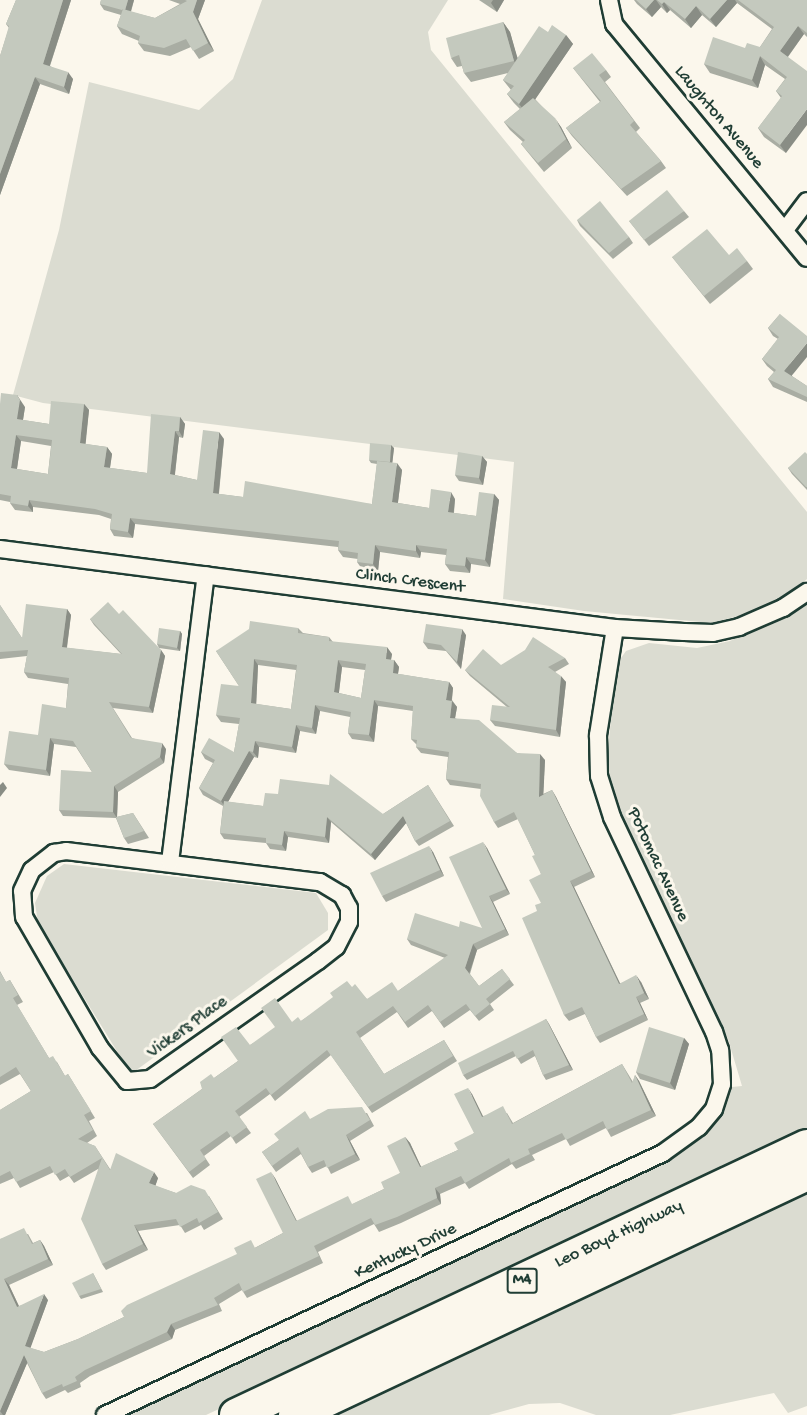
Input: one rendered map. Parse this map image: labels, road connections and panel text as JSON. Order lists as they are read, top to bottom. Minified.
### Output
{"streets":{"highway":["Leo Boyd Highway","M4"],"street":["Laughton Avenue","Clinch Crescent","Potomac Avenue","Vickers Place","Kentucky Drive"]},"crossings":[["Clinch Crescent","Potomac Avenue"],["Potomac Avenue","Kentucky Drive"]]}
